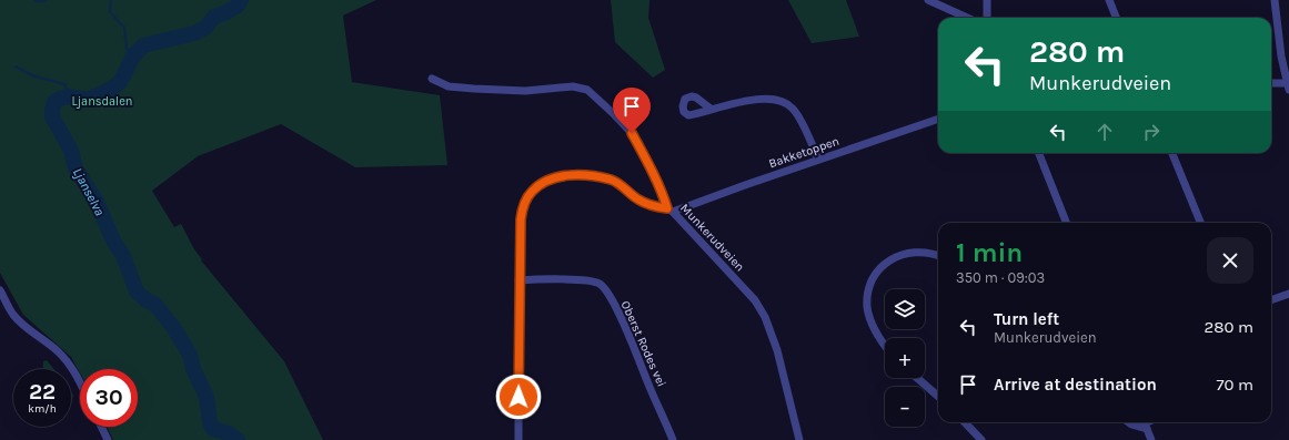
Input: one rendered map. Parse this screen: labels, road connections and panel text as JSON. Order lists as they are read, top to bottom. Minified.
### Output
{"streets":{"street":["Bakketoppen","Munkerudveien","Oberst Rodes vei"]},"crossings":[["Bakketoppen","Munkerudveien"]],"water":["Ljanselva"],"parks":["Ljansdalen"],"page":{"turn":["280 m","Munkerudveien"],"heading":["1 min","350 m · 09:03"],"map_buttons":["+","−"],"list":[{"name":"Turn left","note":"Munkerudveien","value":"280 m"},{"name":"Arrive at destination","value":"70 m"}],"speed":"22 km/h","limit":"30"}}
